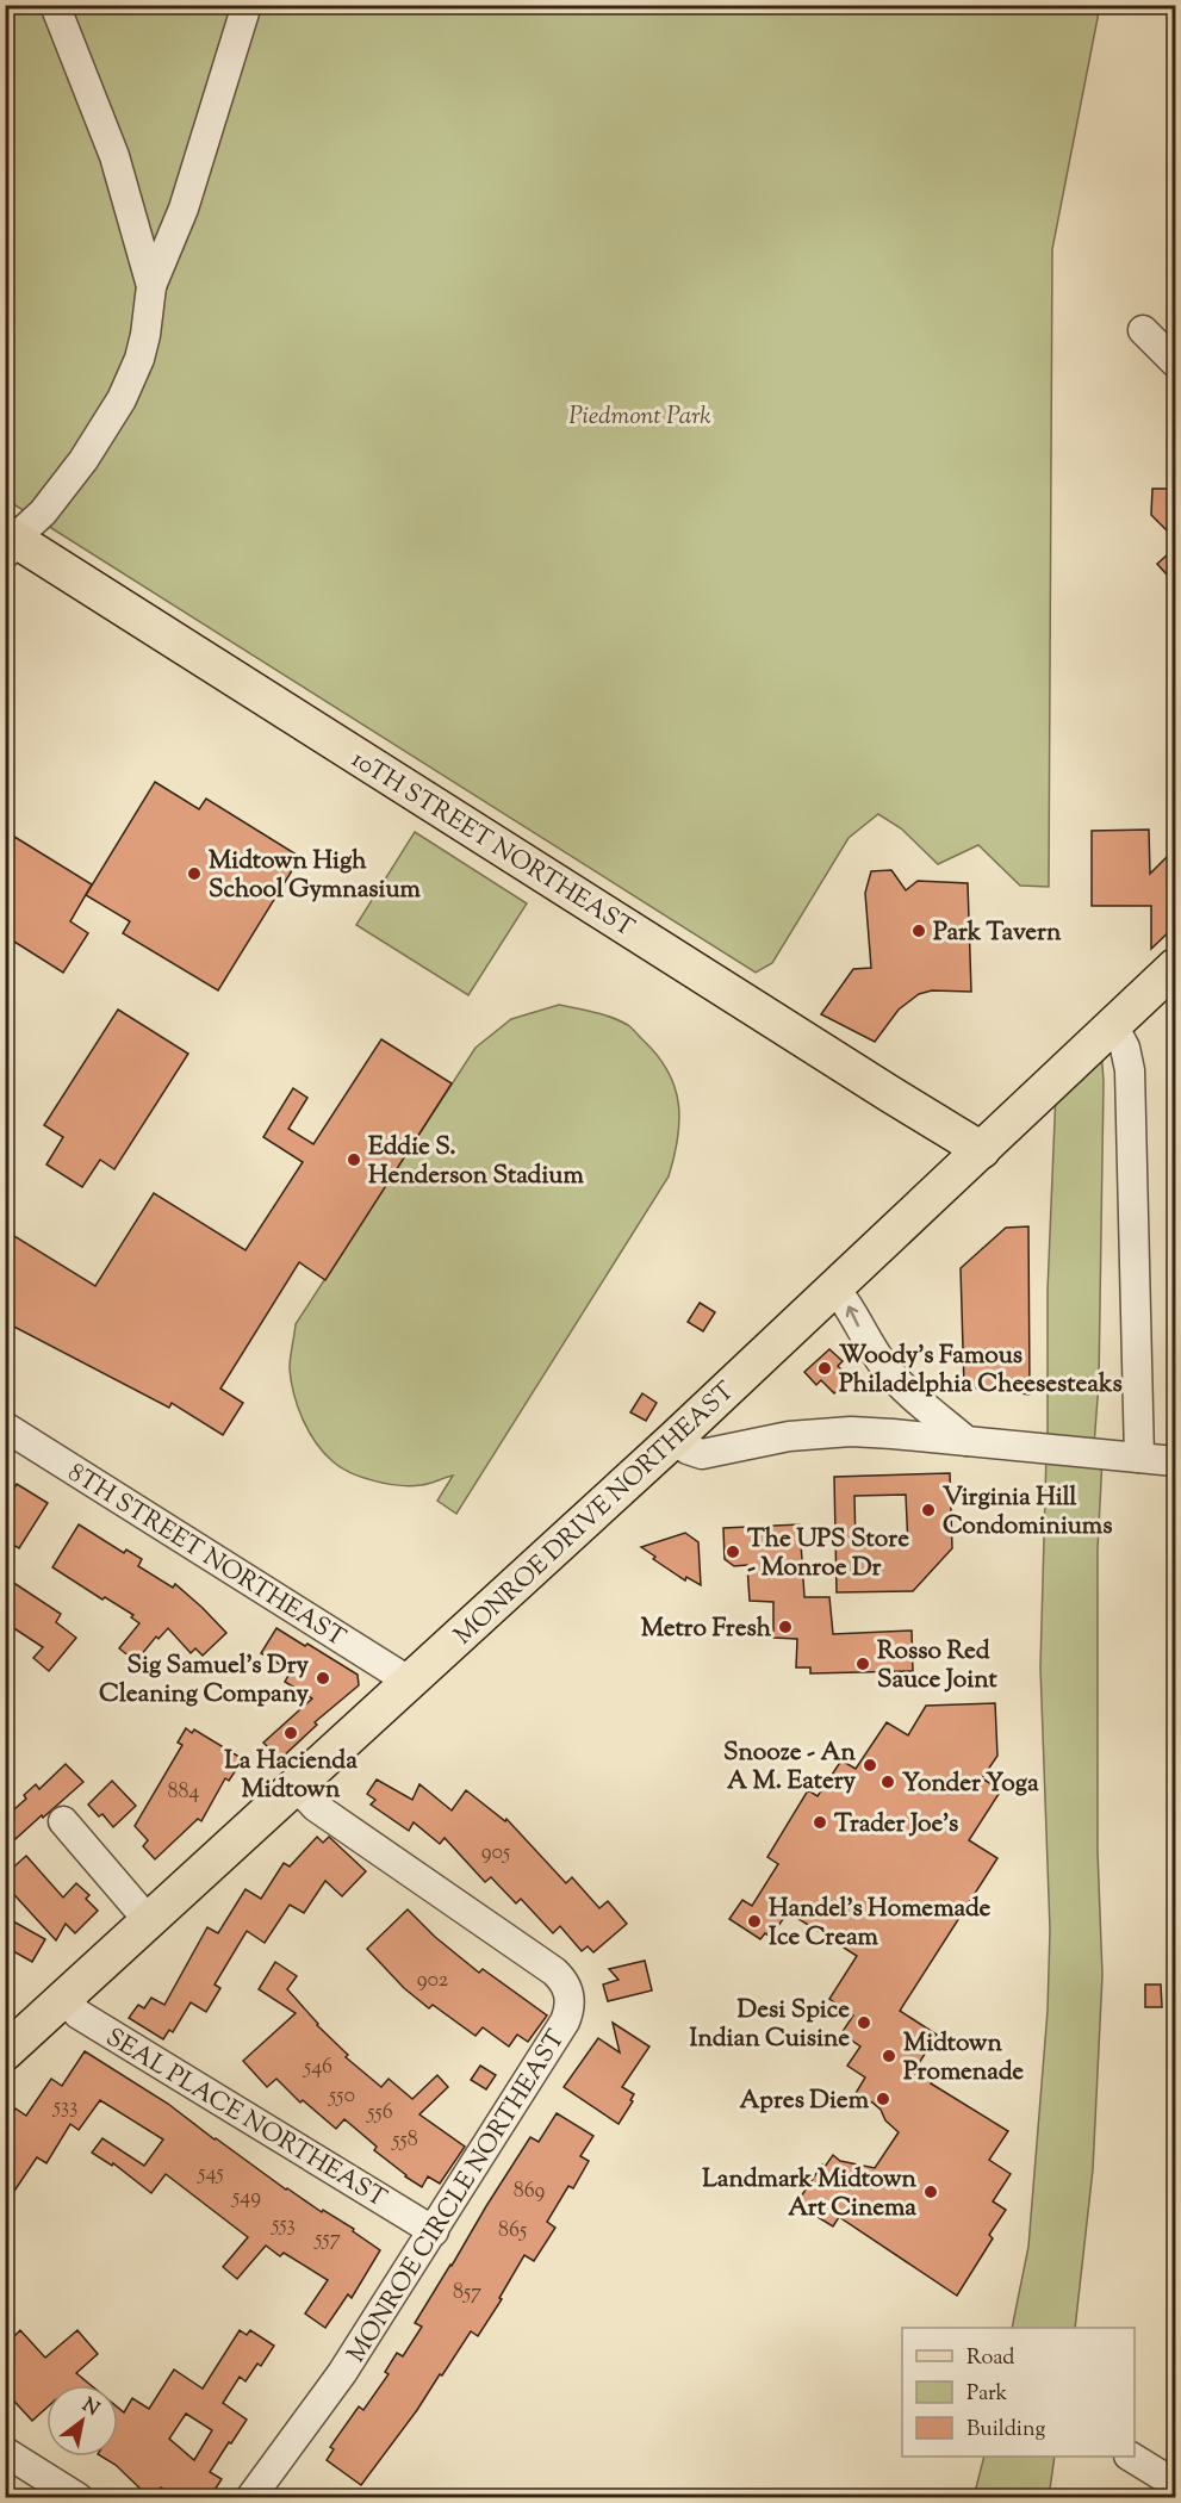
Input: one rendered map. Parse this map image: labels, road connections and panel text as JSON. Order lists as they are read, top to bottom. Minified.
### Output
{"streets":{"main road":["10TH STREET NORTHEAST","MONROE DRIVE NORTHEAST"],"street":["8TH STREET NORTHEAST","SEAL PLACE NORTHEAST","MONROE CIRCLE NORTHEAST"]},"crossings":[["10TH STREET NORTHEAST","MONROE DRIVE NORTHEAST"],["MONROE DRIVE NORTHEAST","8TH STREET NORTHEAST"],["MONROE DRIVE NORTHEAST","SEAL PLACE NORTHEAST"],["MONROE DRIVE NORTHEAST","MONROE CIRCLE NORTHEAST"],["SEAL PLACE NORTHEAST","MONROE CIRCLE NORTHEAST"]],"parks":["Piedmont Park"],"places":["Midtown High School Gymnasium","Park Tavern","Eddie S. Henderson Stadium","Woody's Famous Philadelphia Cheesesteaks","Virginia Hill Condominiums","The UPS Store - Monroe Dr","Metro Fresh","Rosso Red Sauce Joint","Sig Samuel's Dry Cleaning Company","La Hacienda Midtown","Snooze - An A M. Eatery","Yonder Yoga","Trader Joe's","Handel's Homemade Ice Cream","Desi Spice Indian Cuisine","Midtown Promenade","Apres Diem","Landmark Midtown Art Cinema"],"house_numbers":["884","905","902","546","550","533","556","558","545","869","549","553","865","557","857"],"legend":["Road","Park","Building"],"north":"top right"}
